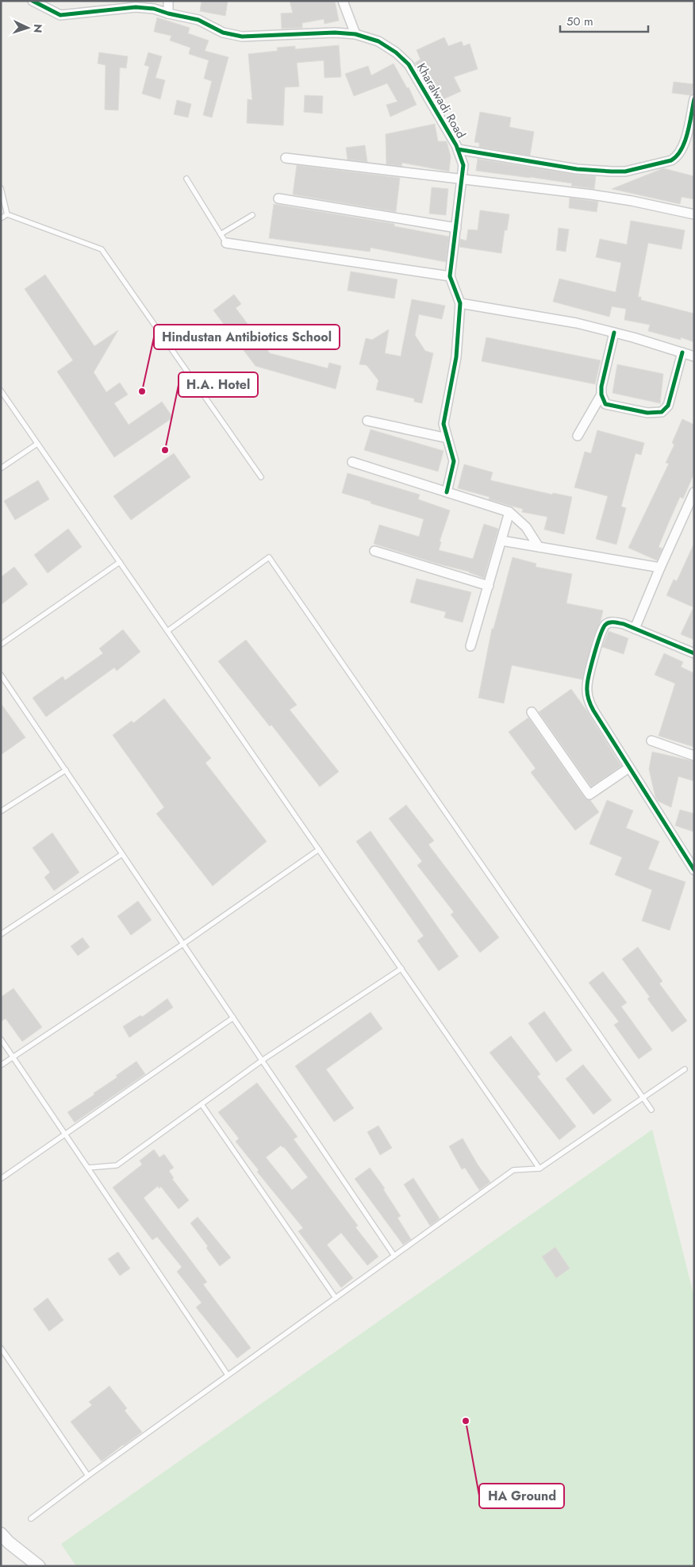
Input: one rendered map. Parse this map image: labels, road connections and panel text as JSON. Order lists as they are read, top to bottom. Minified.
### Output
{"streets":{"street":["Kharalwadi Road"]},"places":["Hindustan Antibiotics School","H.A. Hotel","HA Ground"],"scale_bar":"50 m","north":"right"}
